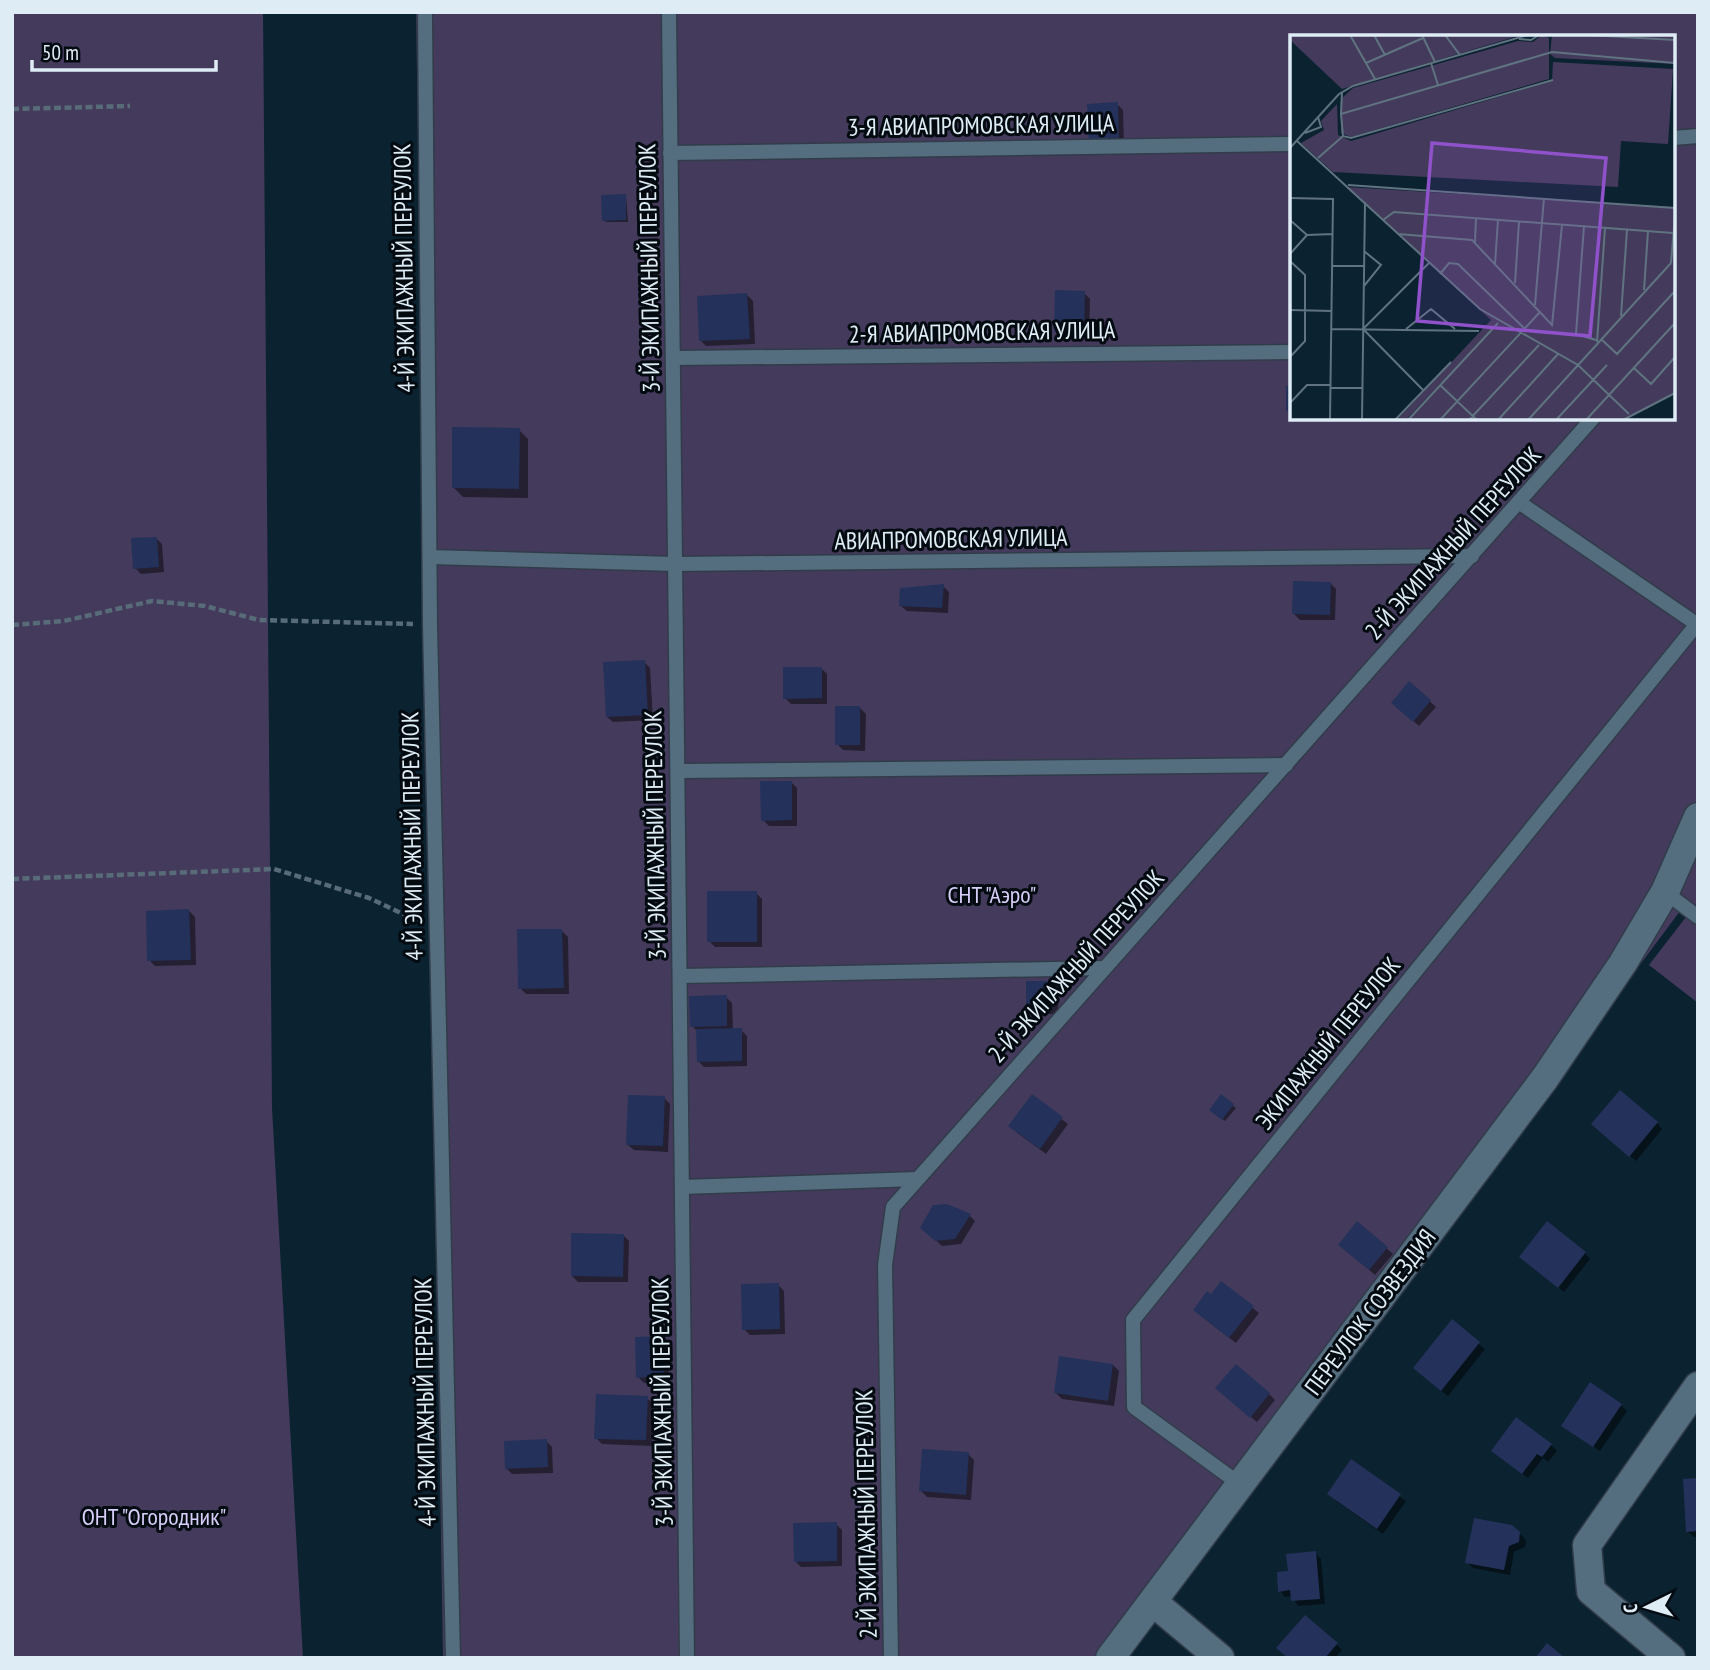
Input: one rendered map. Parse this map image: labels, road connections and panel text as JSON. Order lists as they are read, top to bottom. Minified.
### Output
{"streets":{"street":["ПЕРЕУЛОК СОЗВЕЗДИЯ"],"lane":["3-Я АВИАПРОМОВСКАЯ УЛИЦА","4-Й ЭКИПАЖНЫЙ ПЕРЕУЛОК","3-Й ЭКИПАЖНЫЙ ПЕРЕУЛОК","2-Я АВИАПРОМОВСКАЯ УЛИЦА","АВИАПРОМОВСКАЯ УЛИЦА","2-Й ЭКИПАЖНЫЙ ПЕРЕУЛОК","ЭКИПАЖНЫЙ ПЕРЕУЛОК"]},"crossings":[["3-Я АВИАПРОМОВСКАЯ УЛИЦА","3-Й ЭКИПАЖНЫЙ ПЕРЕУЛОК"],["4-Й ЭКИПАЖНЫЙ ПЕРЕУЛОК","АВИАПРОМОВСКАЯ УЛИЦА"],["3-Й ЭКИПАЖНЫЙ ПЕРЕУЛОК","2-Я АВИАПРОМОВСКАЯ УЛИЦА"],["3-Й ЭКИПАЖНЫЙ ПЕРЕУЛОК","АВИАПРОМОВСКАЯ УЛИЦА"],["АВИАПРОМОВСКАЯ УЛИЦА","2-Й ЭКИПАЖНЫЙ ПЕРЕУЛОК"],["ЭКИПАЖНЫЙ ПЕРЕУЛОК","ПЕРЕУЛОК СОЗВЕЗДИЯ"]],"parks":["СНТ \"Аэро\"","ОНТ \"Огородник\""],"scale_bar":"50 m","north":"left"}
